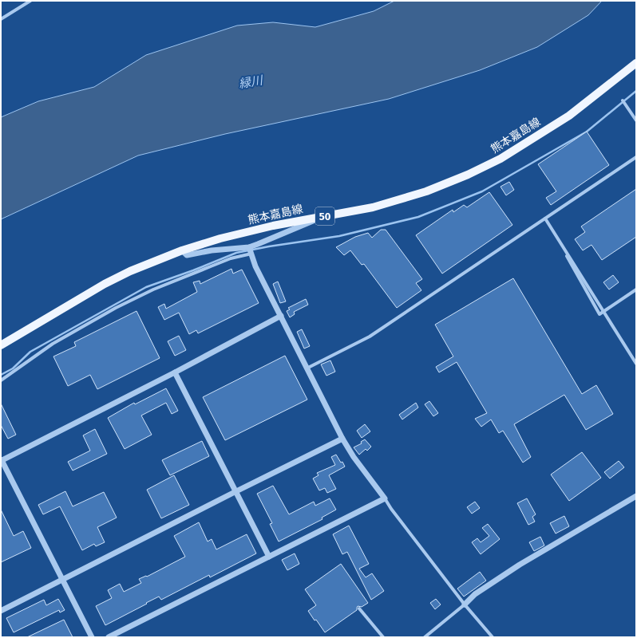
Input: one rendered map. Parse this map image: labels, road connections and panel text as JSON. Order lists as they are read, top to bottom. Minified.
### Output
{"streets":{"main road":["熊本嘉島線","50"]},"water":["緑川"]}
